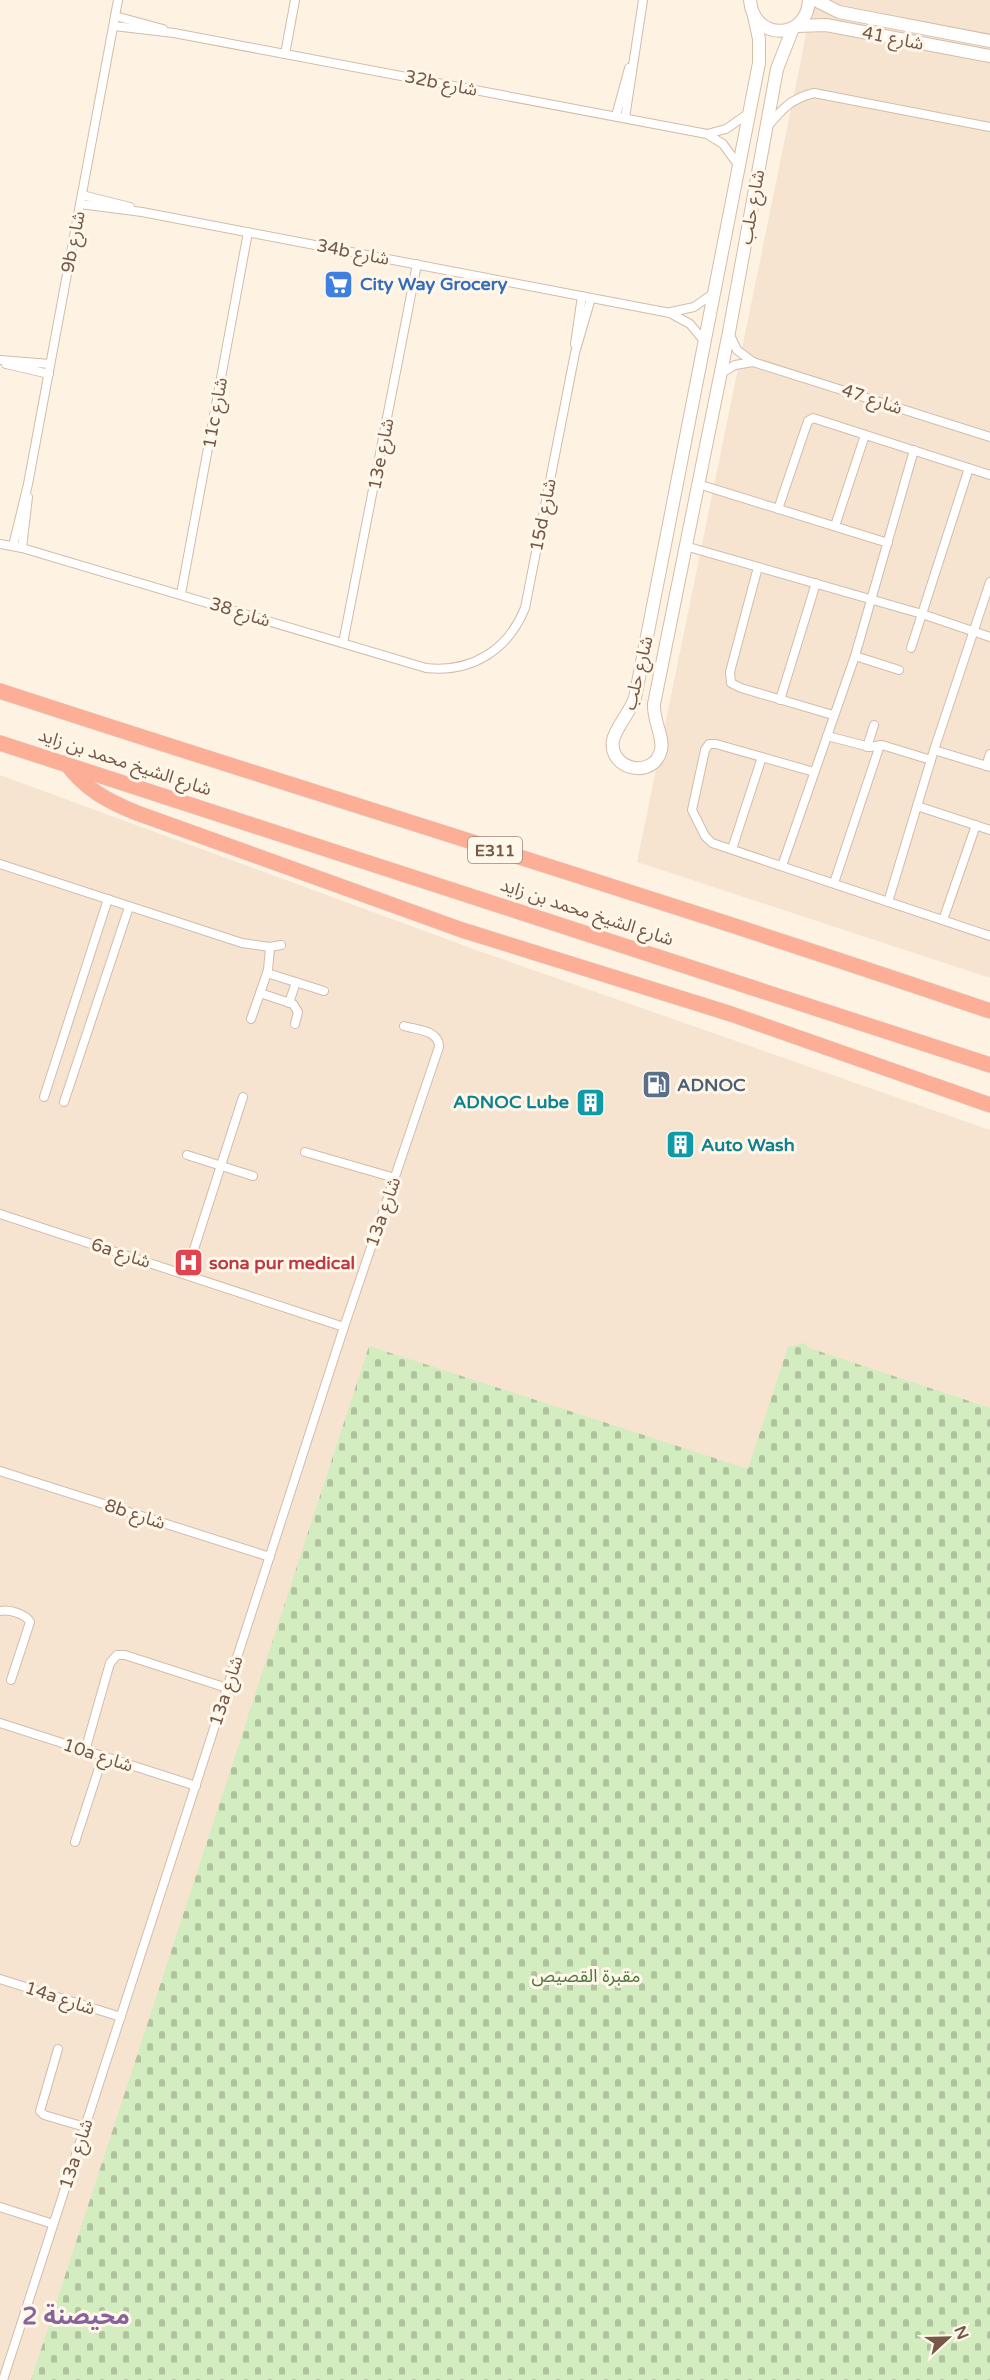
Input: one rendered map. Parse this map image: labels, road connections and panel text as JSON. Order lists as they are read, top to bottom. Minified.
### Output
{"streets":{"highway":["شارع الشيخ محمد بن زايد","E311"],"street":["شارع 41","32b شارع","شارع حلب","9b شارع","34b شارع","شارع 47","11c شارع","13e شارع","15d شارع","شارع 38","13a شارع","6a شارع","8b شارع","10a شارع","14a شارع"]},"crossings":[["شارع 41","شارع حلب"],["32b شارع","شارع حلب"],["32b شارع","9b شارع"],["شارع حلب","34b شارع"],["شارع حلب","شارع 47"],["9b شارع","34b شارع"],["9b شارع","شارع 38"],["34b شارع","11c شارع"],["34b شارع","13e شارع"],["34b شارع","15d شارع"],["11c شارع","شارع 38"],["13e شارع","شارع 38"],["15d شارع","شارع 38"],["13a شارع","6a شارع"],["13a شارع","8b شارع"],["13a شارع","10a شارع"],["13a شارع","14a شارع"]],"districts":["محيصنة 2"],"parks":["مقبرة القصيص"],"places":{"supermarket":["City Way Grocery"],"fuel station":["ADNOC"],"building":["ADNOC Lube","Auto Wash"],"hospital":["sona pur medical"]},"north":"right"}
